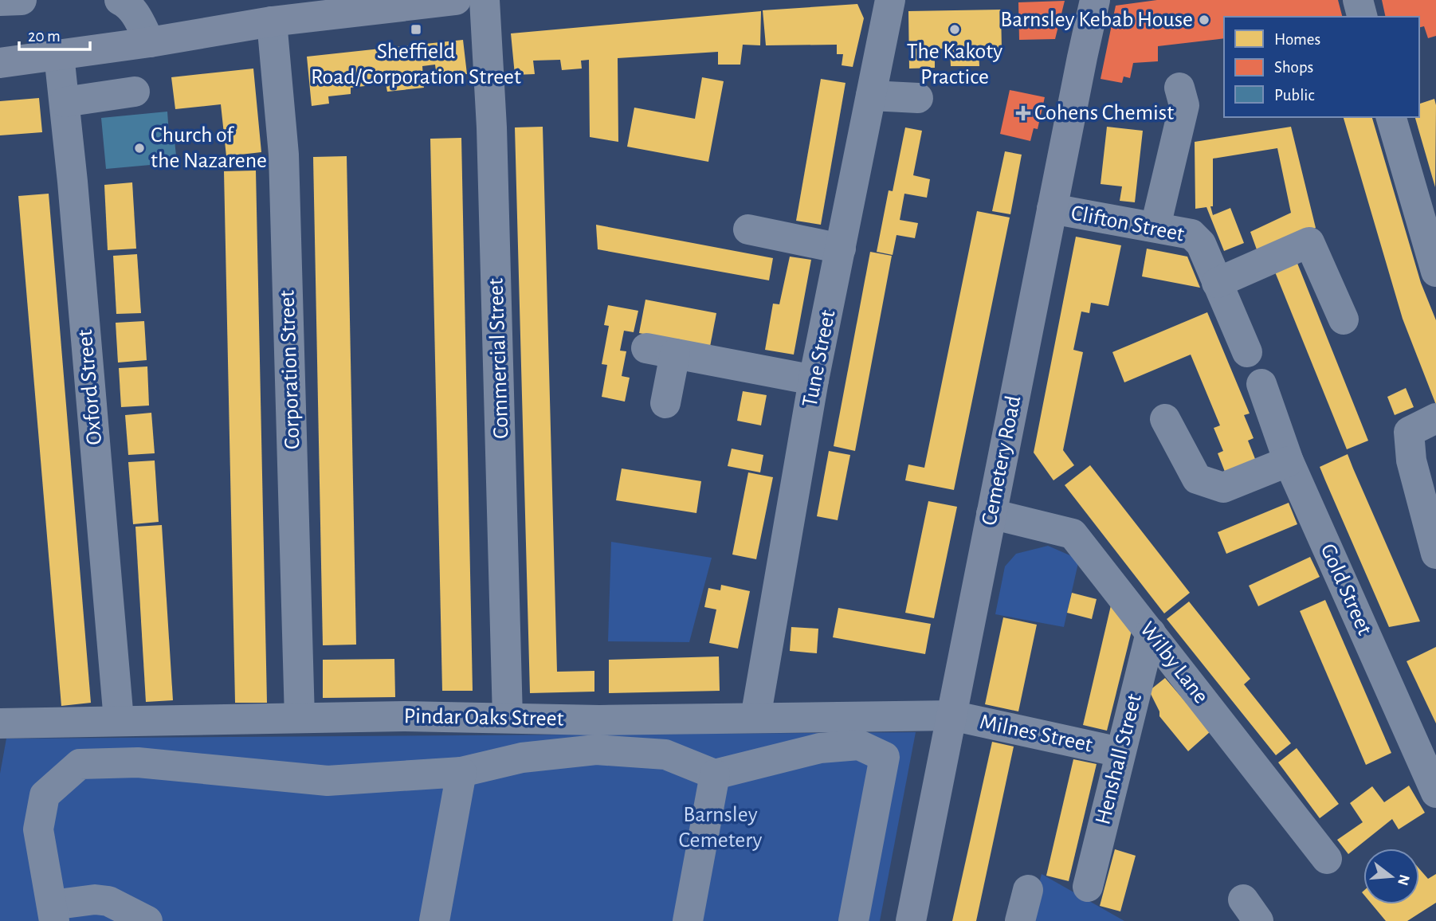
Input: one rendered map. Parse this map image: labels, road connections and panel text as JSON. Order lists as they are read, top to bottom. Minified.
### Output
{"streets":{"highway":["Cemetery Road"],"street":["Clifton Street","Commercial Street","Tune Street","Corporation Street","Oxford Street","Gold Street","Wilby Lane","Pindar Oaks Street","Milnes Street","Henshall Street"]},"crossings":[["Clifton Street","Cemetery Road"],["Commercial Street","Pindar Oaks Street"],["Tune Street","Pindar Oaks Street"],["Corporation Street","Pindar Oaks Street"],["Oxford Street","Pindar Oaks Street"],["Cemetery Road","Wilby Lane"],["Cemetery Road","Pindar Oaks Street"],["Cemetery Road","Milnes Street"],["Wilby Lane","Henshall Street"],["Pindar Oaks Street","Milnes Street"],["Milnes Street","Henshall Street"]],"parks":["Barnsley Cemetery"],"places":{"other":["Barnsley Kebab House","The Kakoty Practice","Church of the Nazarene"],"transit":["Sheffield Road/Corporation Street"],"health":["Cohens Chemist"]},"legend":["Homes","Shops","Public"],"scale_bar":"20 m","north":"right"}
